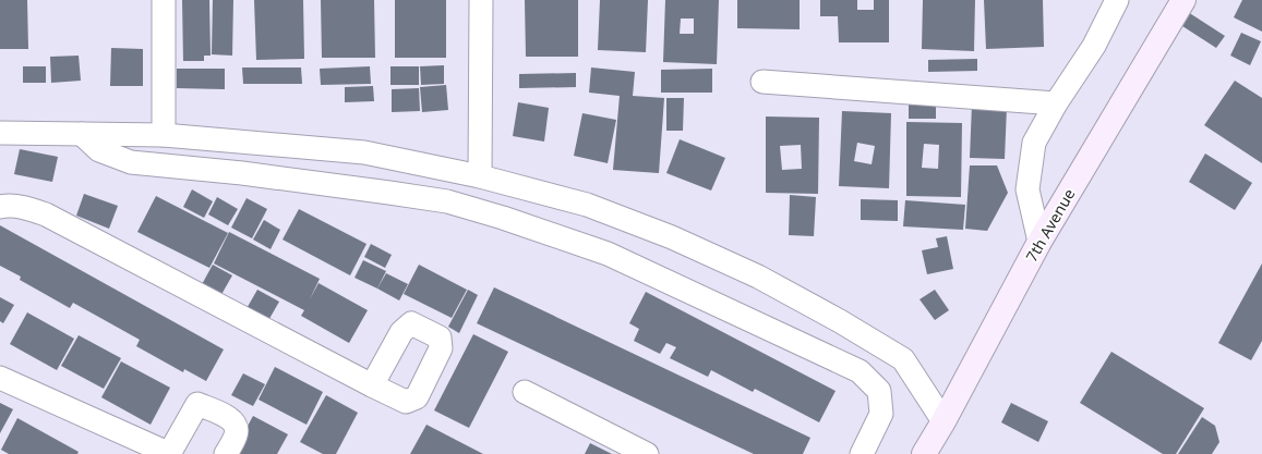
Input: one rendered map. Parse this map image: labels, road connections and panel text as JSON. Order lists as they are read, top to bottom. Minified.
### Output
{"streets":{"main road":["7th Avenue"]}}
